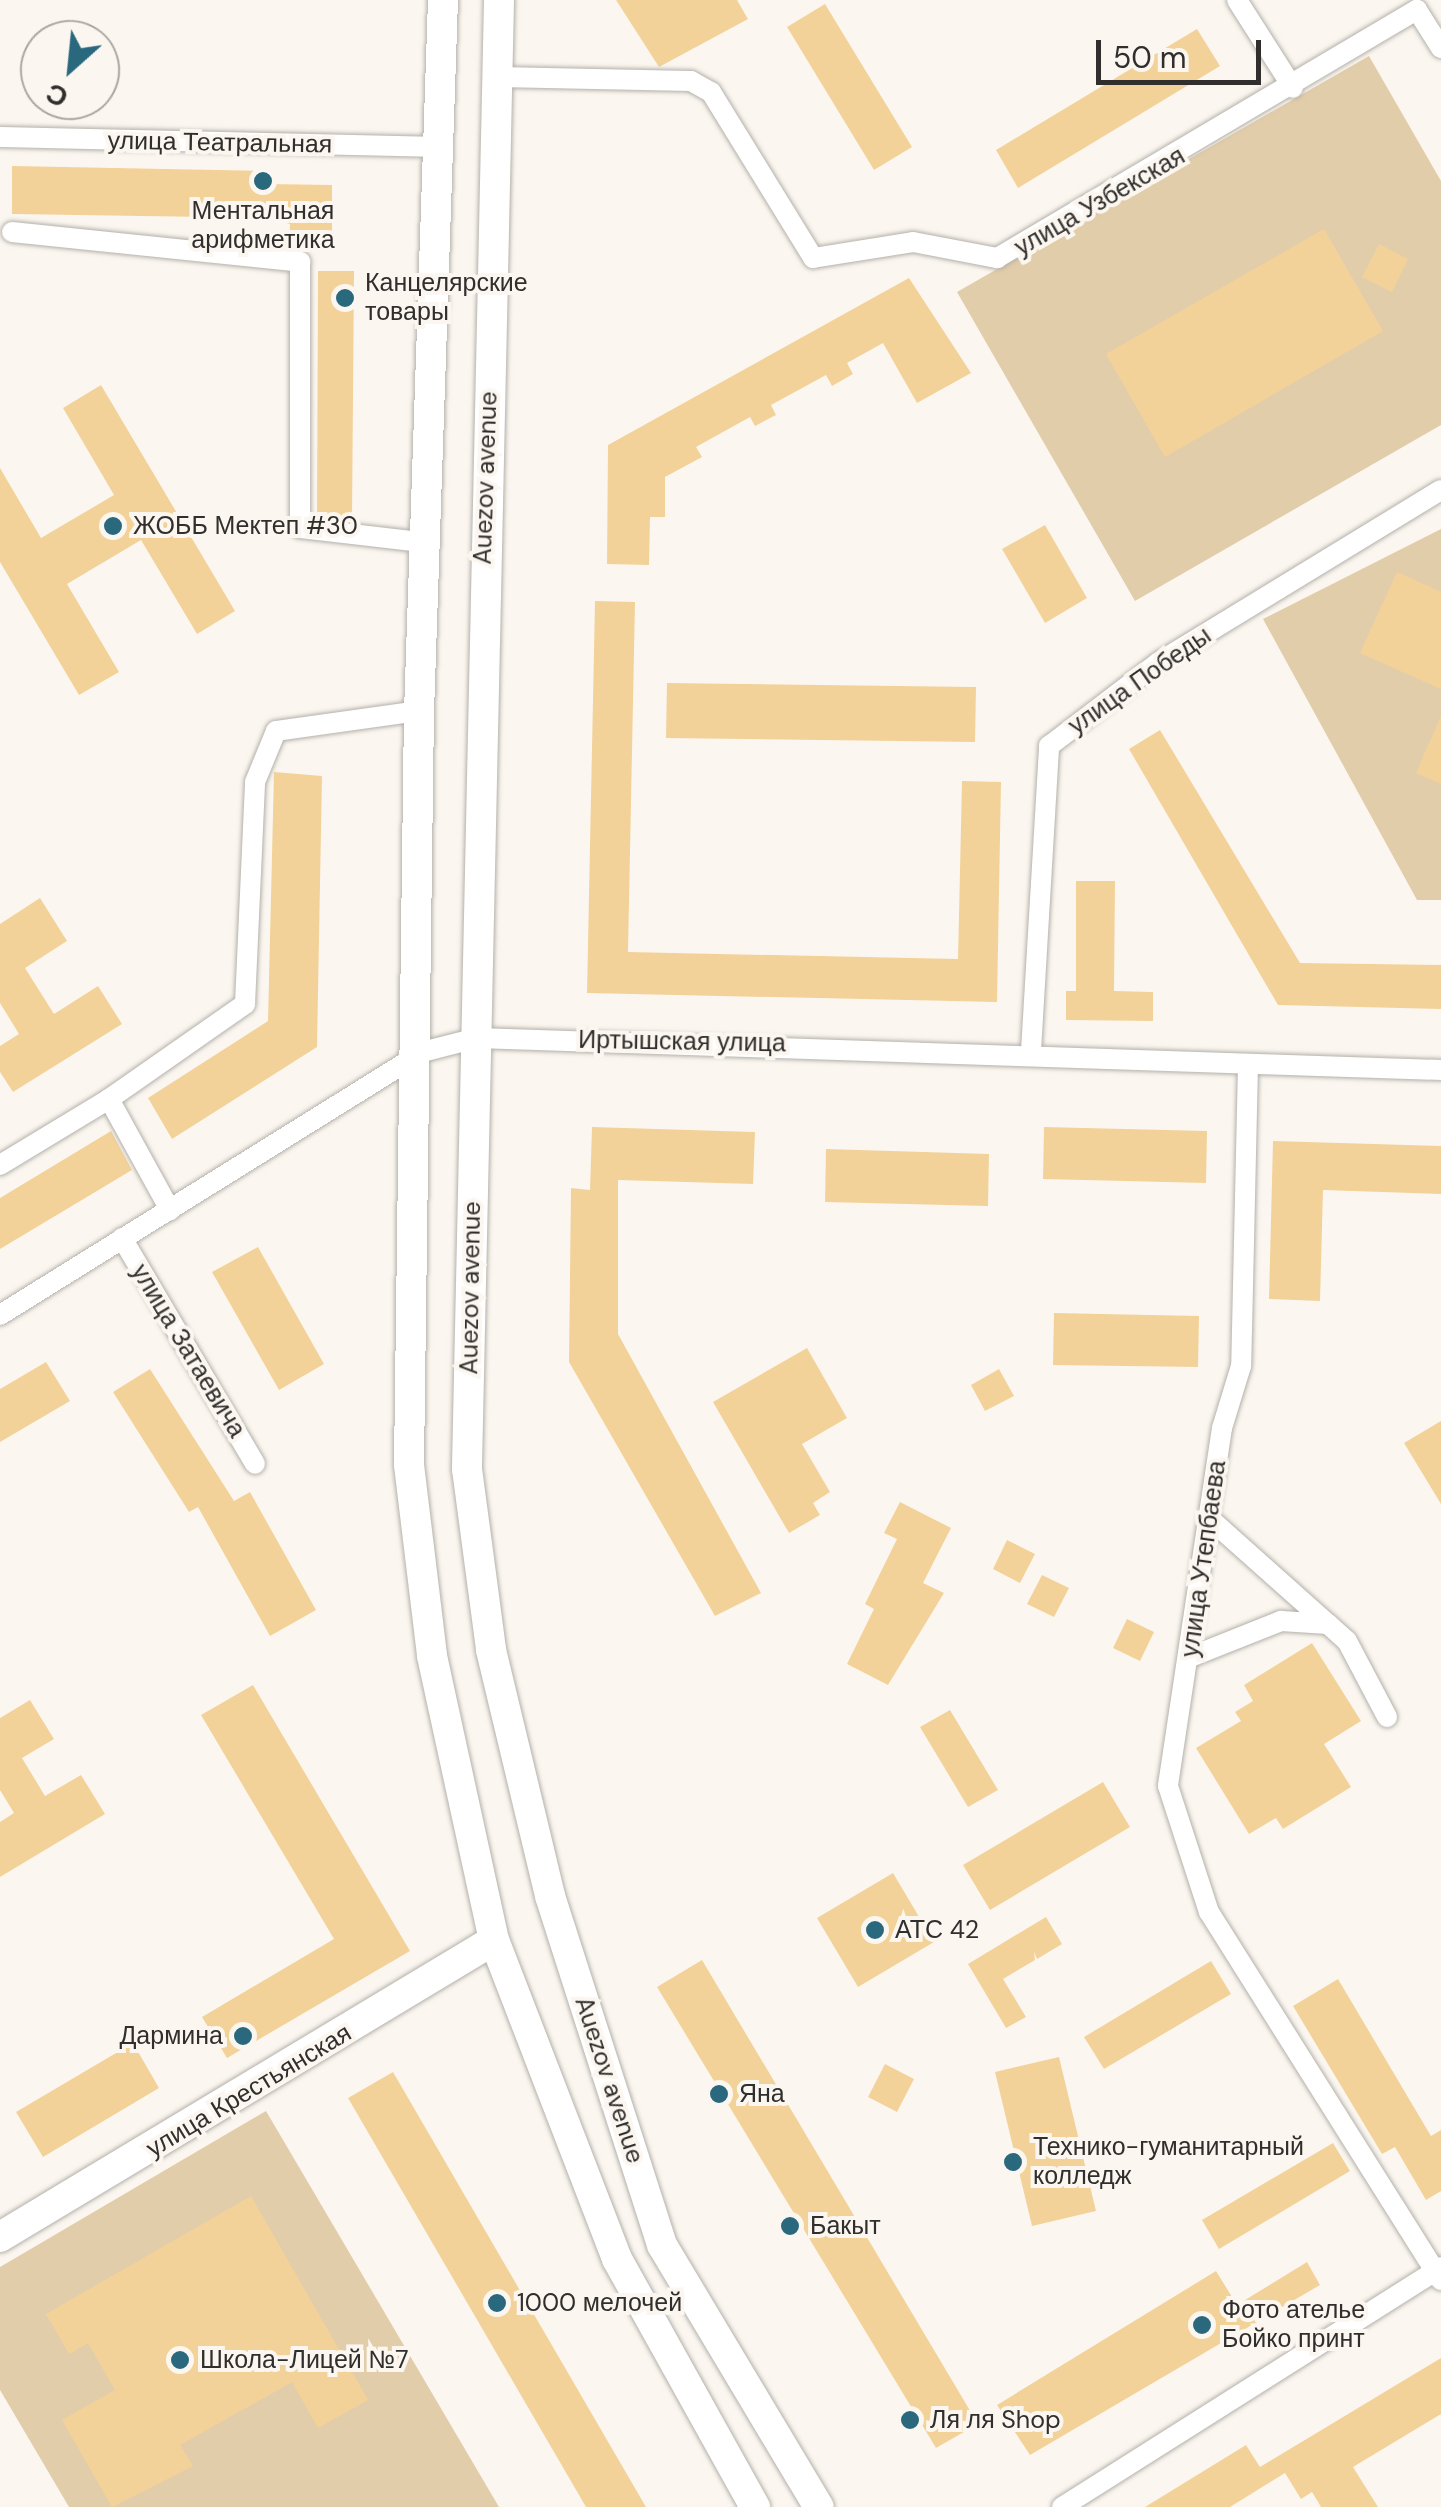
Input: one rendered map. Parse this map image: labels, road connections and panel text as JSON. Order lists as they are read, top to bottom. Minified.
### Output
{"streets":{"main road":["Auezov avenue","улица Крестьянская"],"street":["улица Театральная","улица Узбекская","улица Победы","Иртышская улица","улица Затаевича","улица Утепбаева"]},"crossings":[["улица Театральная","Auezov avenue"],["улица Узбекская","Auezov avenue"],["Auezov avenue","Иртышская улица"],["Auezov avenue","улица Крестьянская"],["улица Победы","Иртышская улица"],["Иртышская улица","улица Затаевича"],["Иртышская улица","улица Утепбаева"]],"places":["Ментальная арифметика","Канцелярские товары","ЖОББ Мектеп #30","АТС 42","Дармина","Яна","Технико-гуманитарный колледж","Бакыт","1000 мелочей","Фото ателье Бойко принт","Школа-Лицей №7","Ля ля Shop"],"scale_bar":"50 m","north":"bottom left"}
